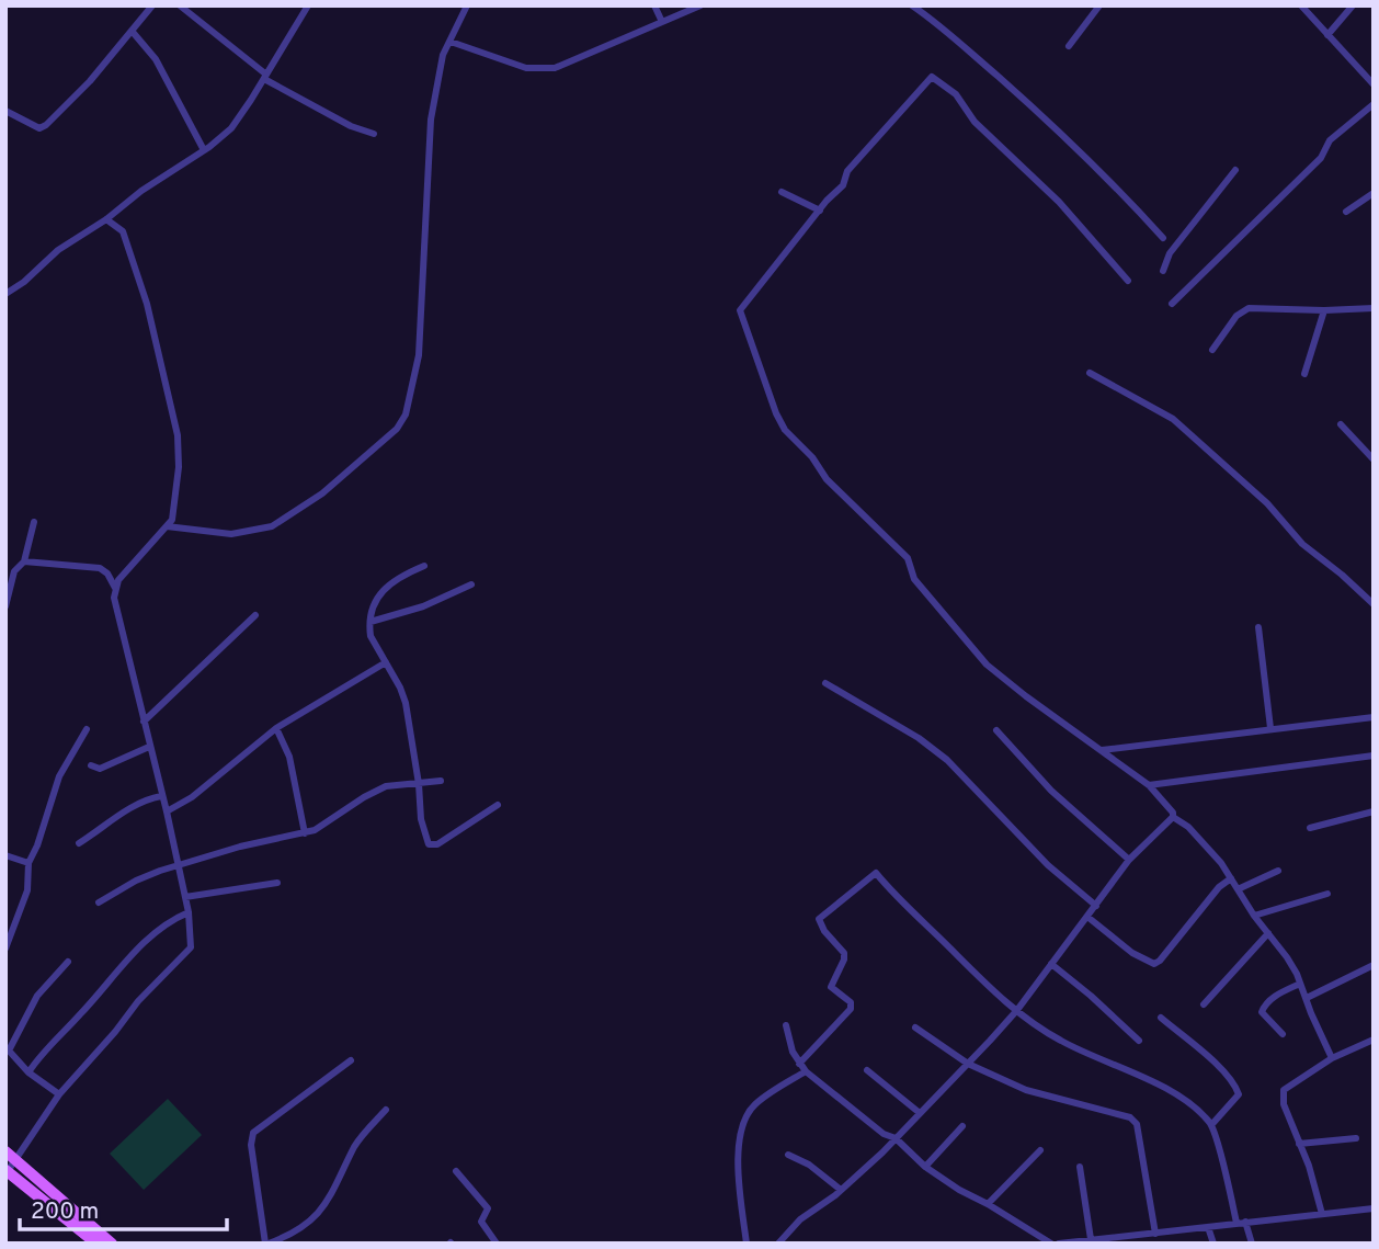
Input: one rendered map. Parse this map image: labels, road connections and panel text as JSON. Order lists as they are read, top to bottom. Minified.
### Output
{"scale_bar":"200 m"}
